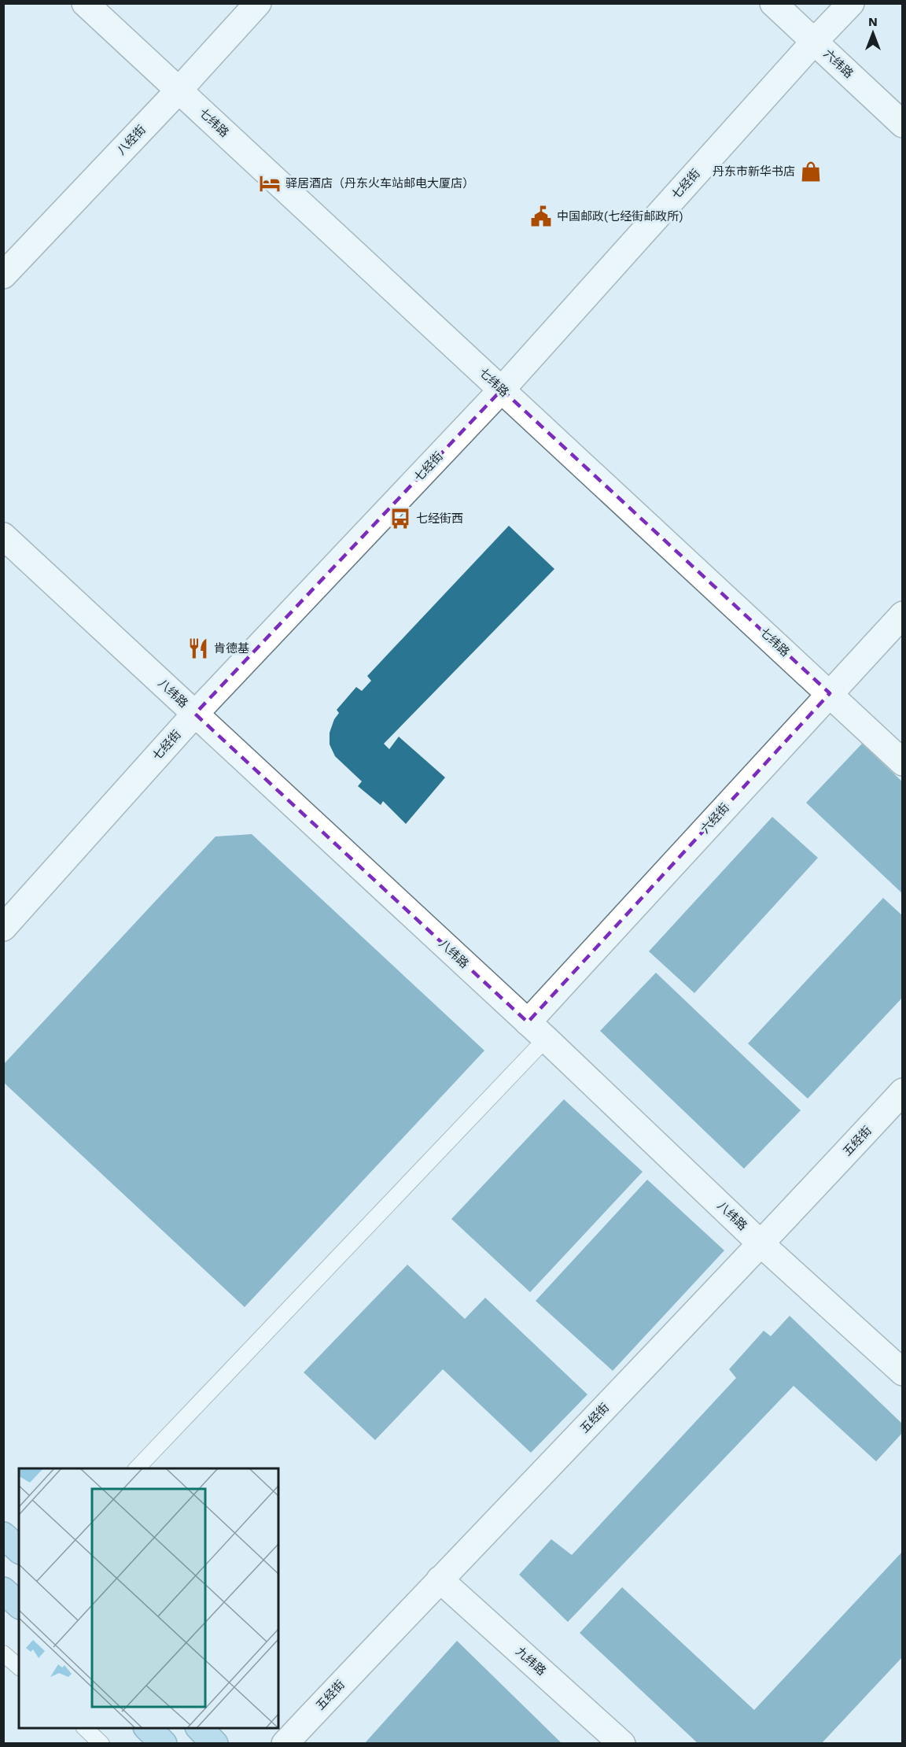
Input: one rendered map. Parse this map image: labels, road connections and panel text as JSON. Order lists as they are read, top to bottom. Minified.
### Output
{"streets":{"street":["六纬路","七纬路","八经街","七经街","八纬路","六经街","五经街","九纬路"]},"crossings":[["六纬路","七经街"],["七纬路","八经街"],["七纬路","七经街"],["七纬路","六经街"],["七经街","八纬路"],["八纬路","六经街"],["八纬路","五经街"],["五经街","九纬路"]],"places":{"shop":["丹东市新华书店"],"hotel":["驿居酒店（丹东火车站邮电大厦店）"],"public building":["中国邮政(七经街邮政所)"],"bus stop":["七经街西"],"restaurant":["肯德基"]},"north":"top"}
